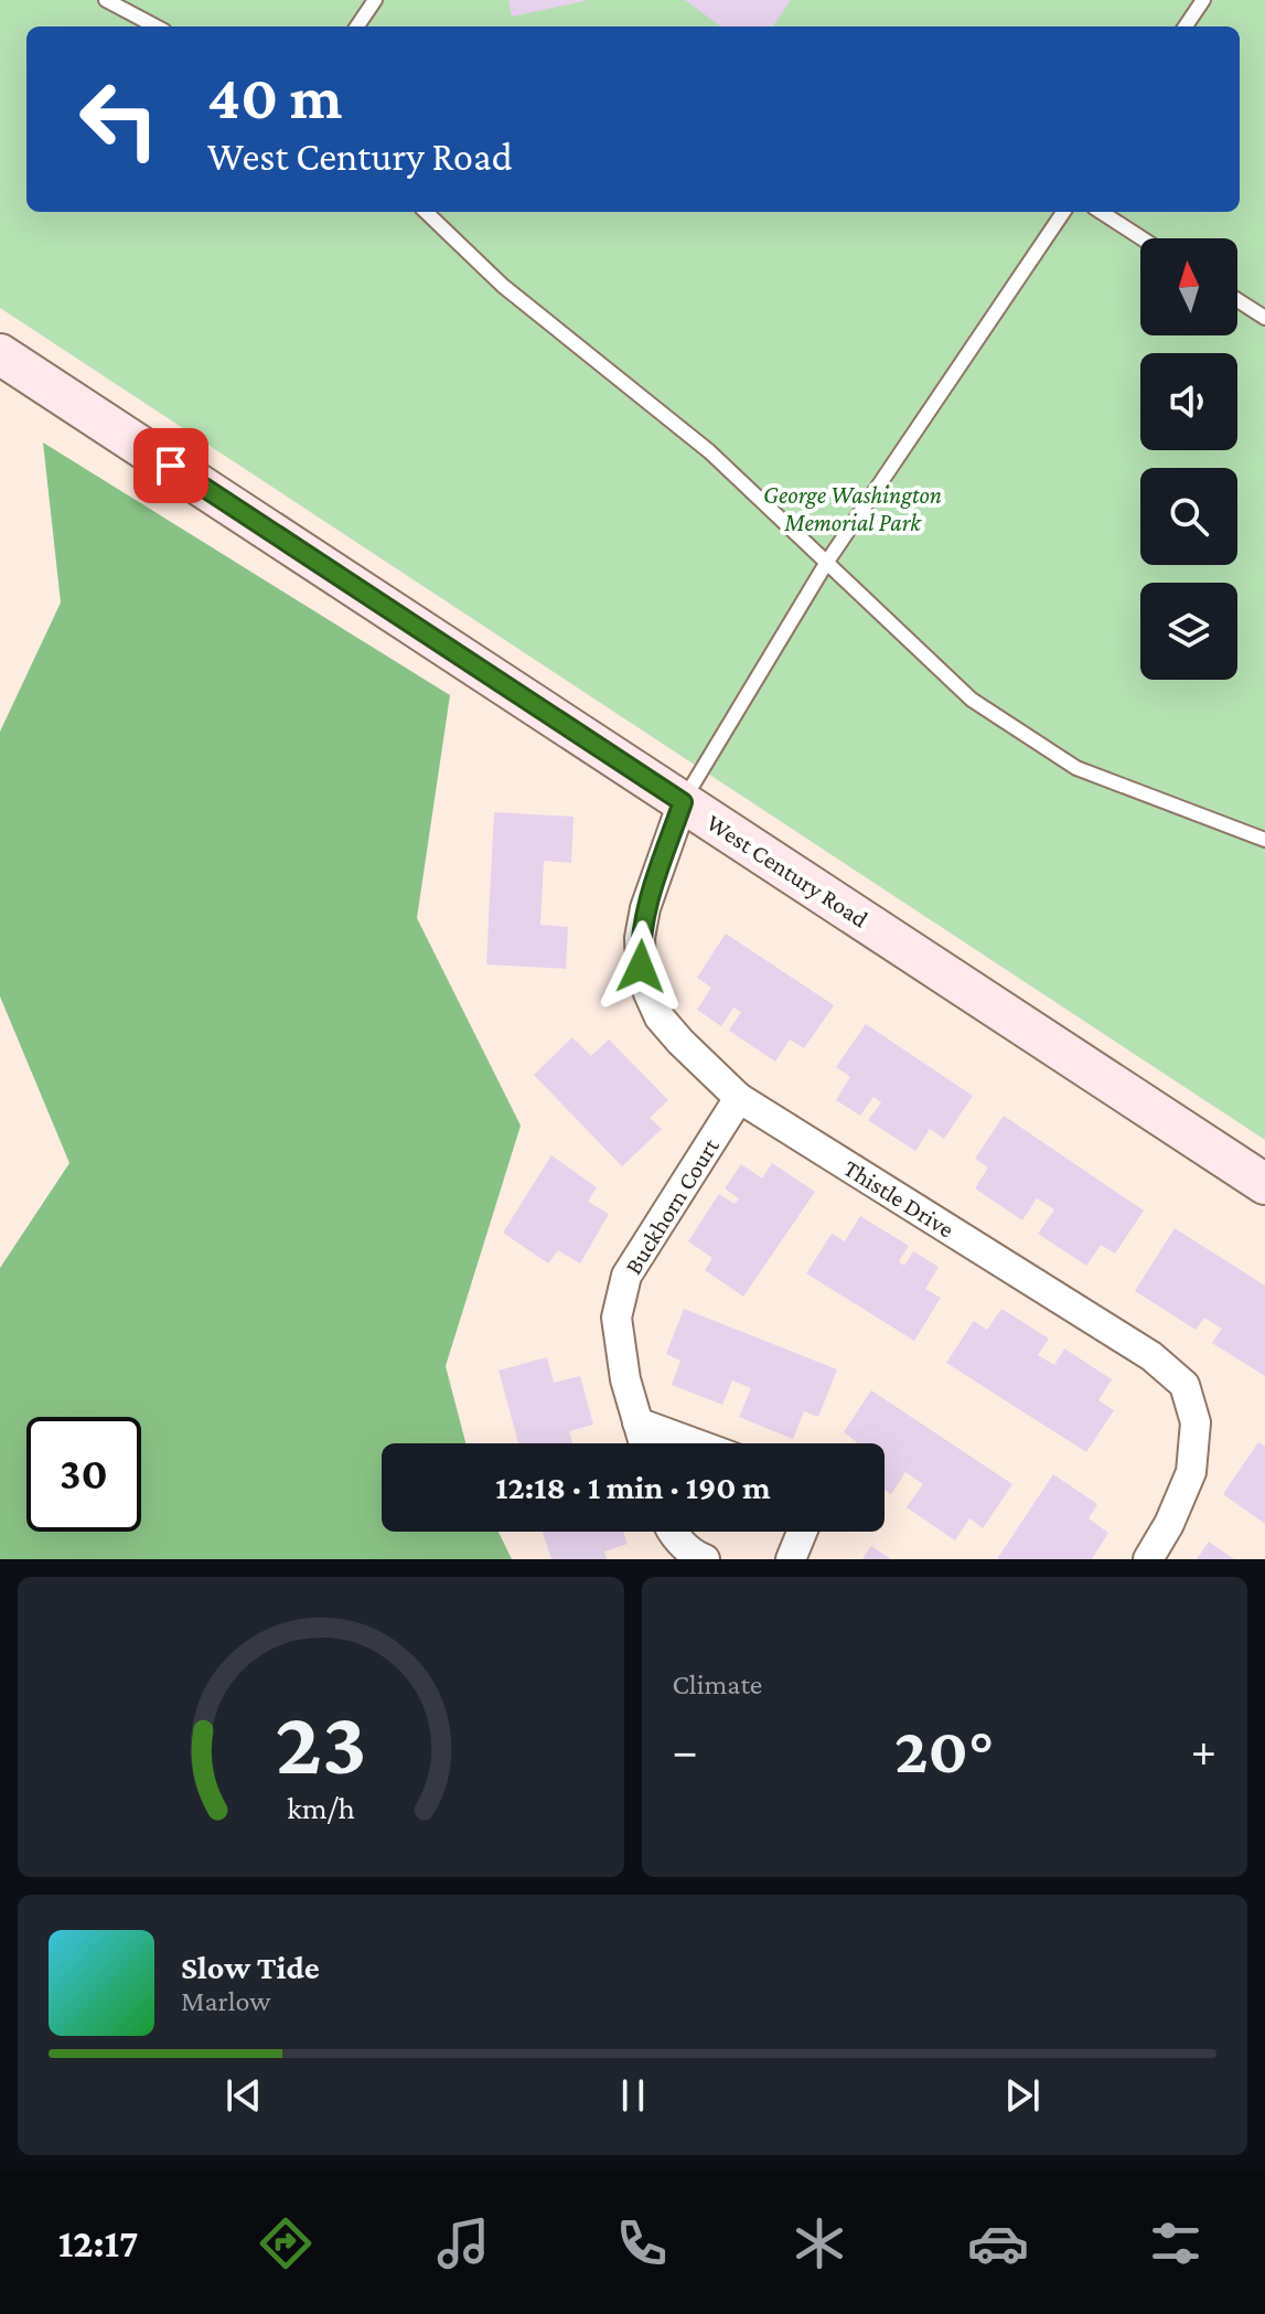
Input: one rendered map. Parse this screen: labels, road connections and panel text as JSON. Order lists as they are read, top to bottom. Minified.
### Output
{"streets":{"main road":["West Century Road"],"street":["Thistle Drive","Buckhorn Court"]},"crossings":[["West Century Road","Thistle Drive"],["Thistle Drive","Buckhorn Court"]],"parks":["George Washington Memorial Park"],"north":"top","page":{"turn":["40 m","West Century Road"],"limit":"30","trip":"12:18 · 1 min · 190 m","tile":"Climate","heat":["−","20°","+"],"song":["Slow Tide","Marlow"],"tabs":"12:17","gauge":["23","km/h"]}}
